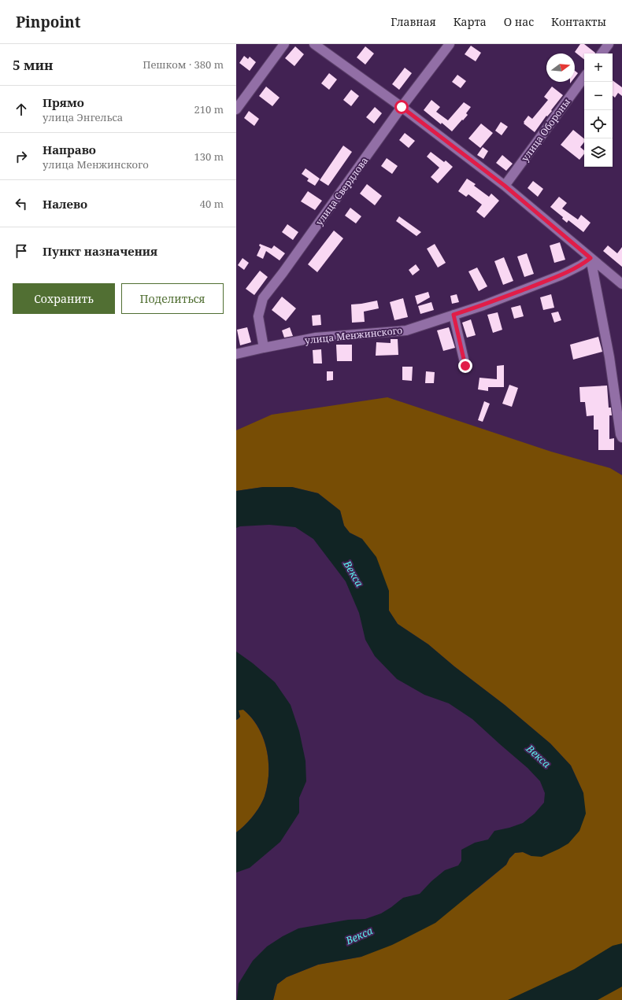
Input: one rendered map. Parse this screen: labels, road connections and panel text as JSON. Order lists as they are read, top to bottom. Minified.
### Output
{"streets":{"street":["улица Обороны","улица Свердлова","улица Менжинского"]},"crossings":[["улица Свердлова","улица Менжинского"]],"water":["Векса"],"north":"right","page":{"header":"Pinpoint","nav":["Главная","Карта","О нас","Контакты"],"heading":["5 мин","Пешком · 380 m"],"map_buttons":["+","−"],"list":[["Прямо","улица Энгельса","210 m"],["Направо","улица Менжинского","130 m"],["Налево","40 m"],"Пункт назначения"],"buttons":["Сохранить","Поделиться"]}}
